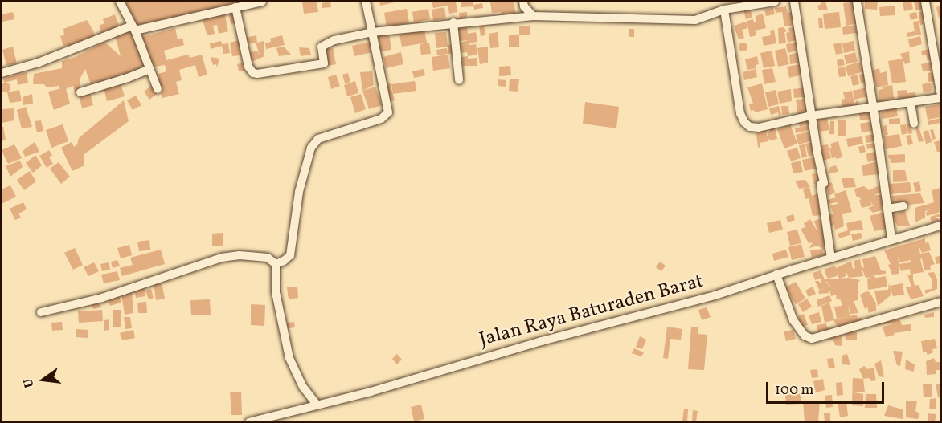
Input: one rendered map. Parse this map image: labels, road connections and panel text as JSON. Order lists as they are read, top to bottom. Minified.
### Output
{"streets":{"street":["Jalan Raya Baturaden Barat"]},"scale_bar":"100 m","north":"left"}
